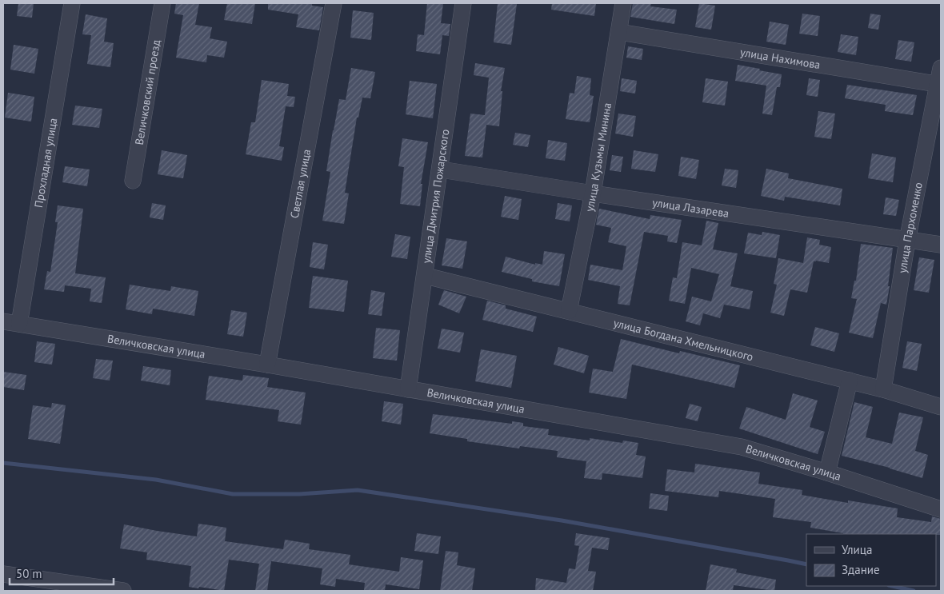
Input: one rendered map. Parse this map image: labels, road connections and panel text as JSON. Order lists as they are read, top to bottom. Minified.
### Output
{"streets":{"street":["улица Нахимова","Величковский проезд","улица Кузьмы Минина","Прохладная улица","Светлая улица","улица Дмитрия Пожарского","улица Лазарева","улица Пархоменко","улица Богдана Хмельницкого","Величковская улица"]},"crossings":[["улица Нахимова","улица Кузьмы Минина"],["улица Нахимова","улица Пархоменко"],["улица Кузьмы Минина","улица Лазарева"],["улица Кузьмы Минина","улица Богдана Хмельницкого"],["Прохладная улица","Величковская улица"],["Светлая улица","Величковская улица"],["улица Дмитрия Пожарского","улица Лазарева"],["улица Дмитрия Пожарского","улица Богдана Хмельницкого"],["улица Дмитрия Пожарского","Величковская улица"],["улица Лазарева","улица Пархоменко"],["улица Пархоменко","улица Богдана Хмельницкого"]],"legend":["Улица","Здание"],"scale_bar":"50 m"}
